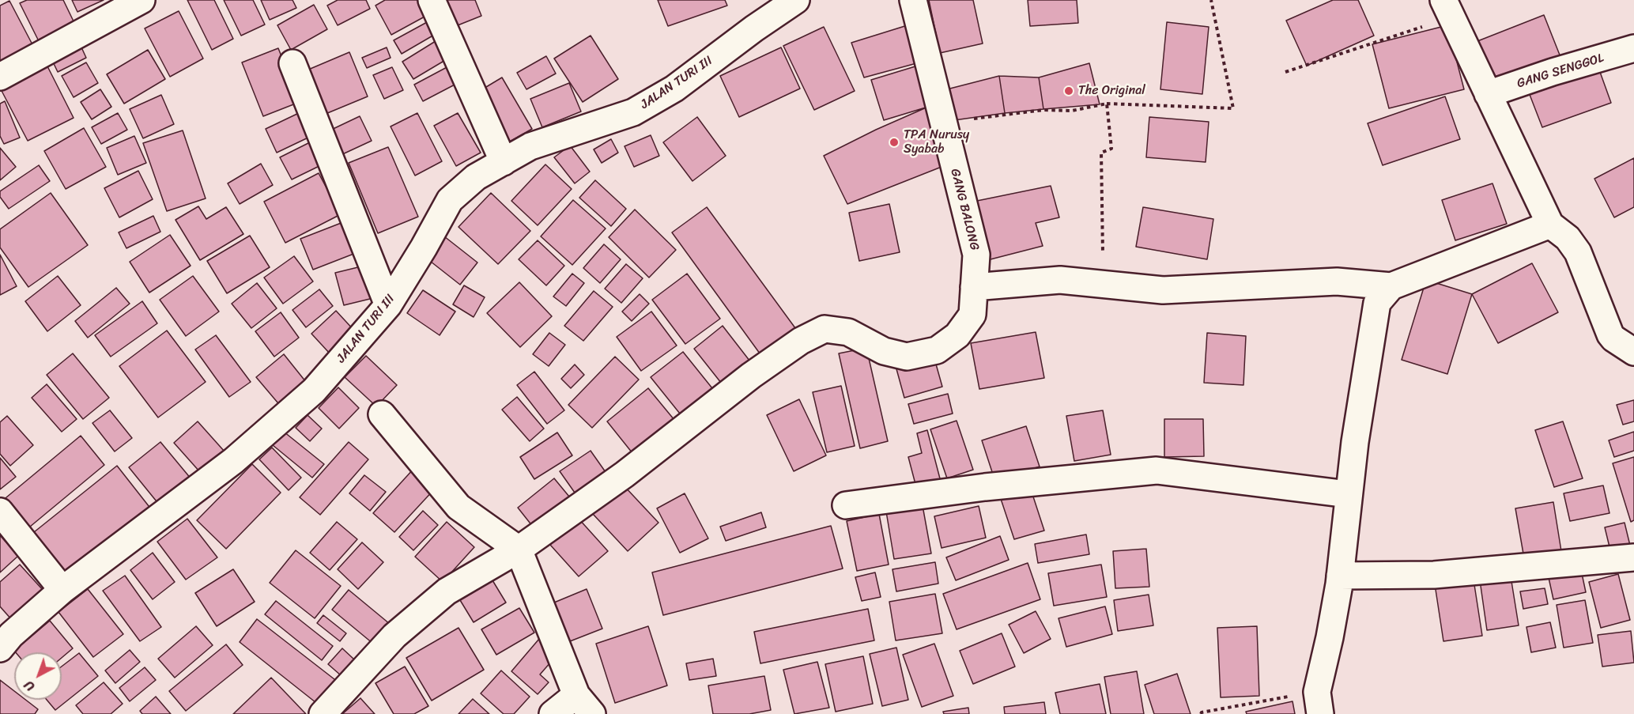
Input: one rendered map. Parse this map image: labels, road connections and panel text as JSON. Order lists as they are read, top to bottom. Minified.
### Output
{"streets":{"street":["GANG SENGGOL","JALAN TURI III","GANG BALONG"]},"places":["The Original","TPA Nurusy Syabab"],"north":"bottom left"}
